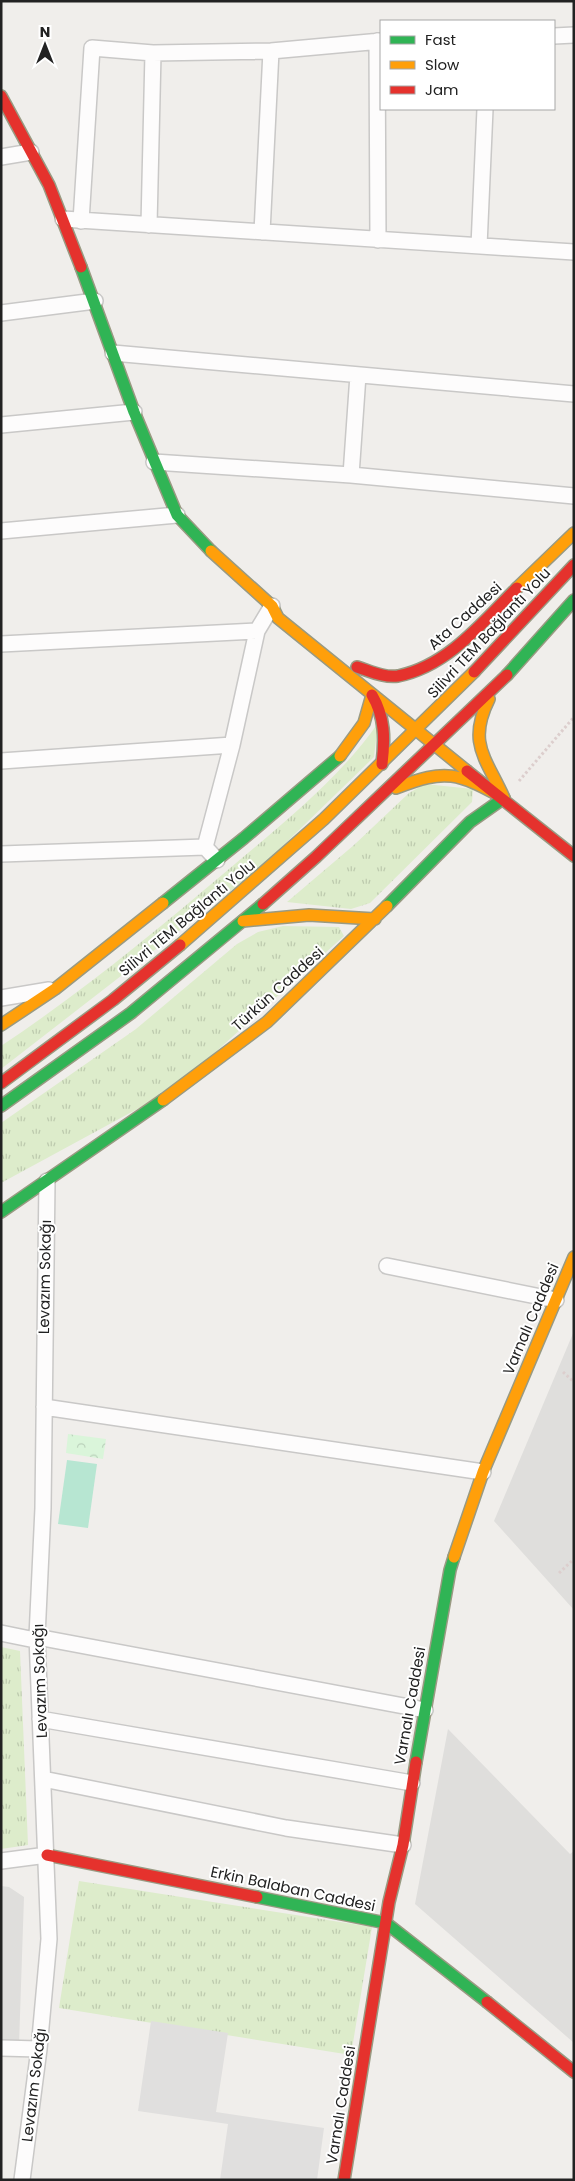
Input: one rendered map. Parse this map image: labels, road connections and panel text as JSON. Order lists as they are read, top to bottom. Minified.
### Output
{"streets":{"main road":["Ata Caddesi","Silivri TEM Bağlantı Yolu","Türkün Caddesi","Varnalı Caddesi","Erkin Balaban Caddesi"],"street":["Levazım Sokağı"]},"crossings":[["Türkün Caddesi","Levazım Sokağı"],["Levazım Sokağı","Erkin Balaban Caddesi"],["Varnalı Caddesi","Erkin Balaban Caddesi"]],"legend":["Fast","Slow","Jam"],"north":"top"}
